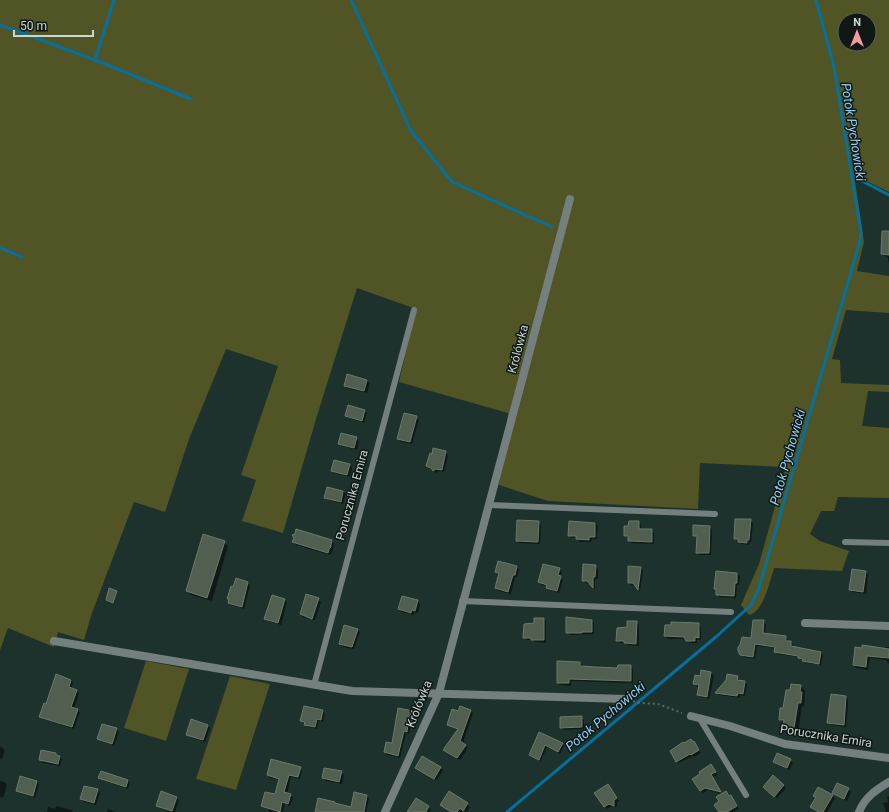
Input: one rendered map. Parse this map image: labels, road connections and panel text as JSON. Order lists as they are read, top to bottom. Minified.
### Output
{"streets":{"street":["Królówka","Porucznika Emira"]},"water":["Potok Pychowicki"],"scale_bar":"50 m","north":"top"}
